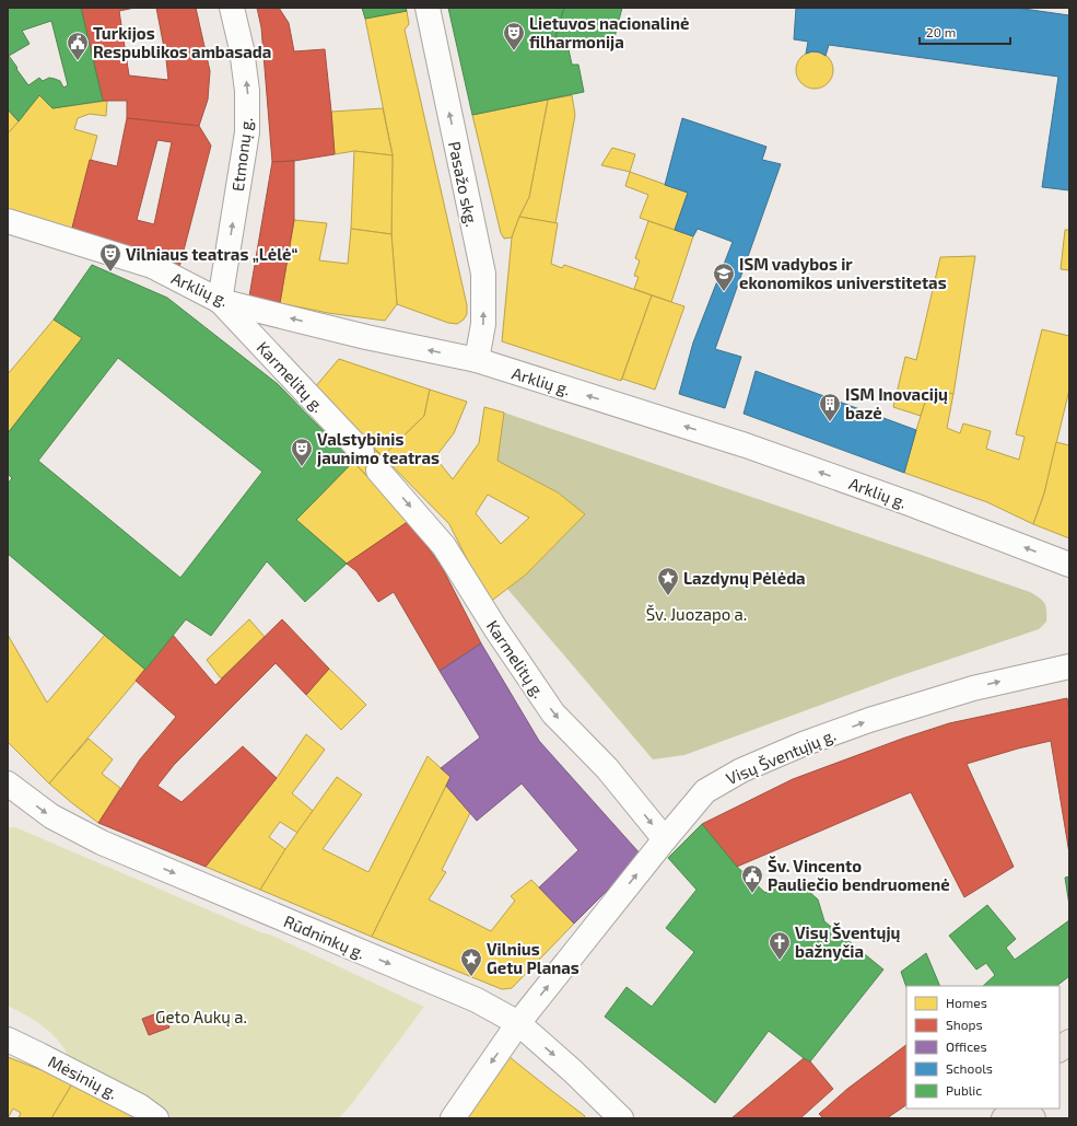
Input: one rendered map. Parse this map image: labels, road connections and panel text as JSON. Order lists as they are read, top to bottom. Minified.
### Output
{"streets":{"street":["Etmonų g.","Pasažo skg.","Arklių g.","Karmelitų g.","Visų Šventųjų g.","Rūdninkų g.","Mėsinių g."]},"crossings":[["Etmonų g.","Arklių g."],["Etmonų g.","Karmelitų g."],["Pasažo skg.","Arklių g."],["Arklių g.","Karmelitų g."],["Karmelitų g.","Visų Šventųjų g."],["Visų Šventųjų g.","Rūdninkų g."]],"one_way":["Etmonų g.","Pasažo skg.","Arklių g.","Karmelitų g.","Rūdninkų g."],"parks":["Šv. Juozapo a.","Geto Aukų a."],"places":{"theatre":["Lietuvos nacionalinė filharmonija","Vilniaus teatras „Lėlė“","Valstybinis jaunimo teatras"],"public building":["Turkijos Respublikos ambasada","Šv. Vincento Pauliečio bendruomenė"],"school or university":["ISM vadybos ir ekonomikos universtitetas"],"building":["ISM Inovacijų bazė"],"place":["Lazdynų Pėlėda","Vilnius Getu Planas"],"church":["Visų Šventųjų bažnyčia"]},"legend":["Homes","Shops","Offices","Schools","Public"],"scale_bar":"20 m"}
